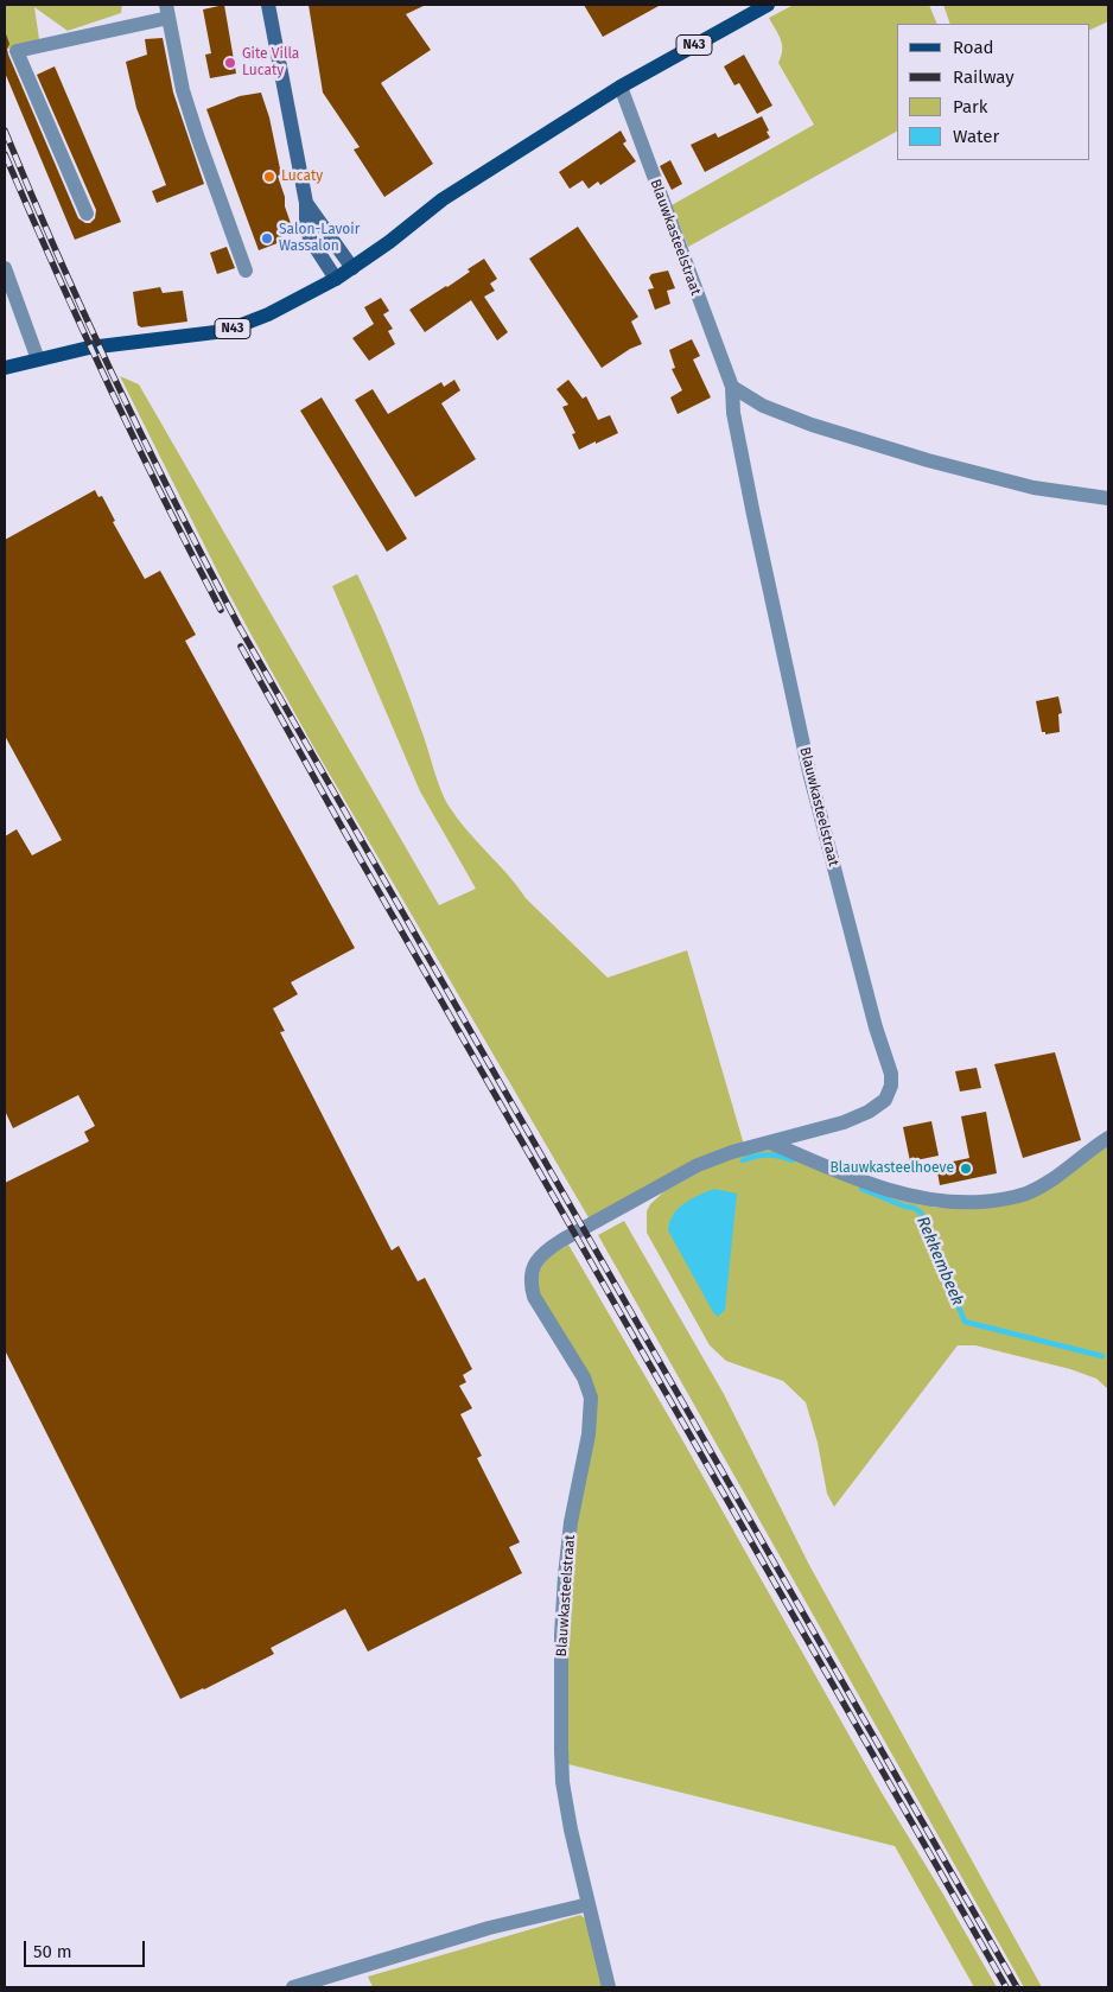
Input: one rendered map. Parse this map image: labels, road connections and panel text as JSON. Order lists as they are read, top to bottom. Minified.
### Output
{"streets":{"main road":["N43"],"street":["Blauwkasteelstraat"]},"crossings":[["N43","Blauwkasteelstraat"]],"water":["Rekkembeek"],"places":["Gite Villa Lucaty","Lucaty","Salon-Lavoir Wassalon","Blauwkasteelhoeve"],"legend":["Road","Railway","Park","Water"],"scale_bar":"50 m"}
